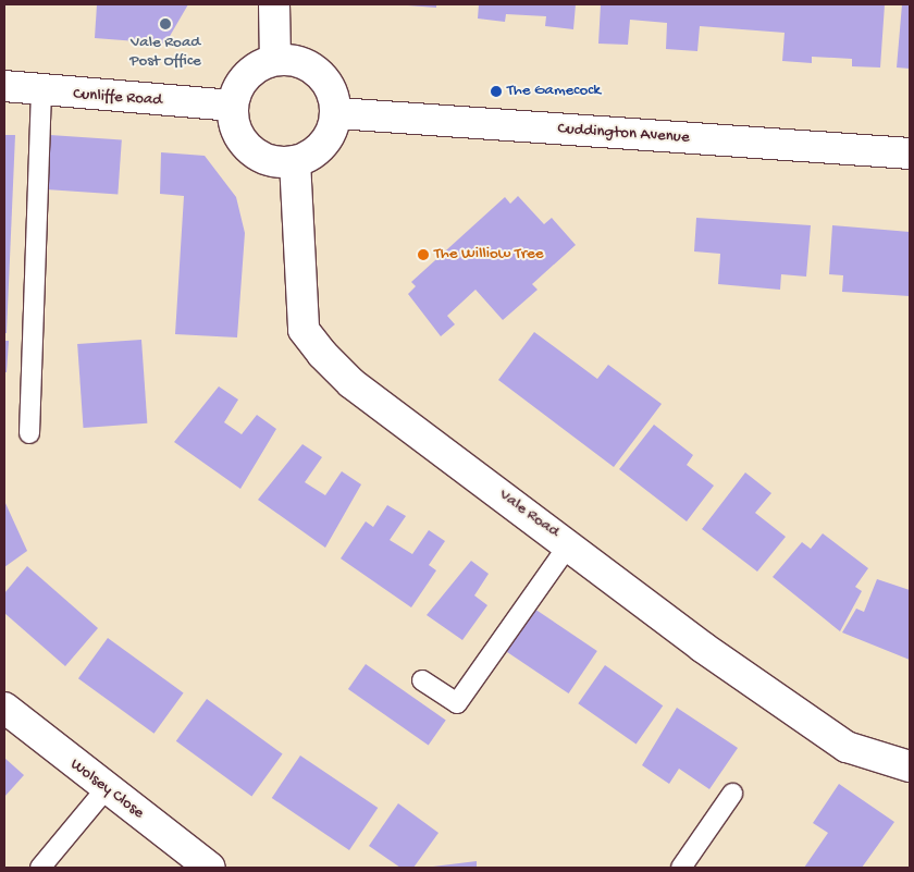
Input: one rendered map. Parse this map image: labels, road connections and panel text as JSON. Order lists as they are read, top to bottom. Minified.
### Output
{"streets":{"street":["Cunliffe Road","Cuddington Avenue","Vale Road","Wolsey Close"]},"crossings":[["Cunliffe Road","Cuddington Avenue"],["Cunliffe Road","Vale Road"],["Cuddington Avenue","Vale Road"]],"places":["Vale Road Post Office","The Gamecock","The Williow Tree"]}
